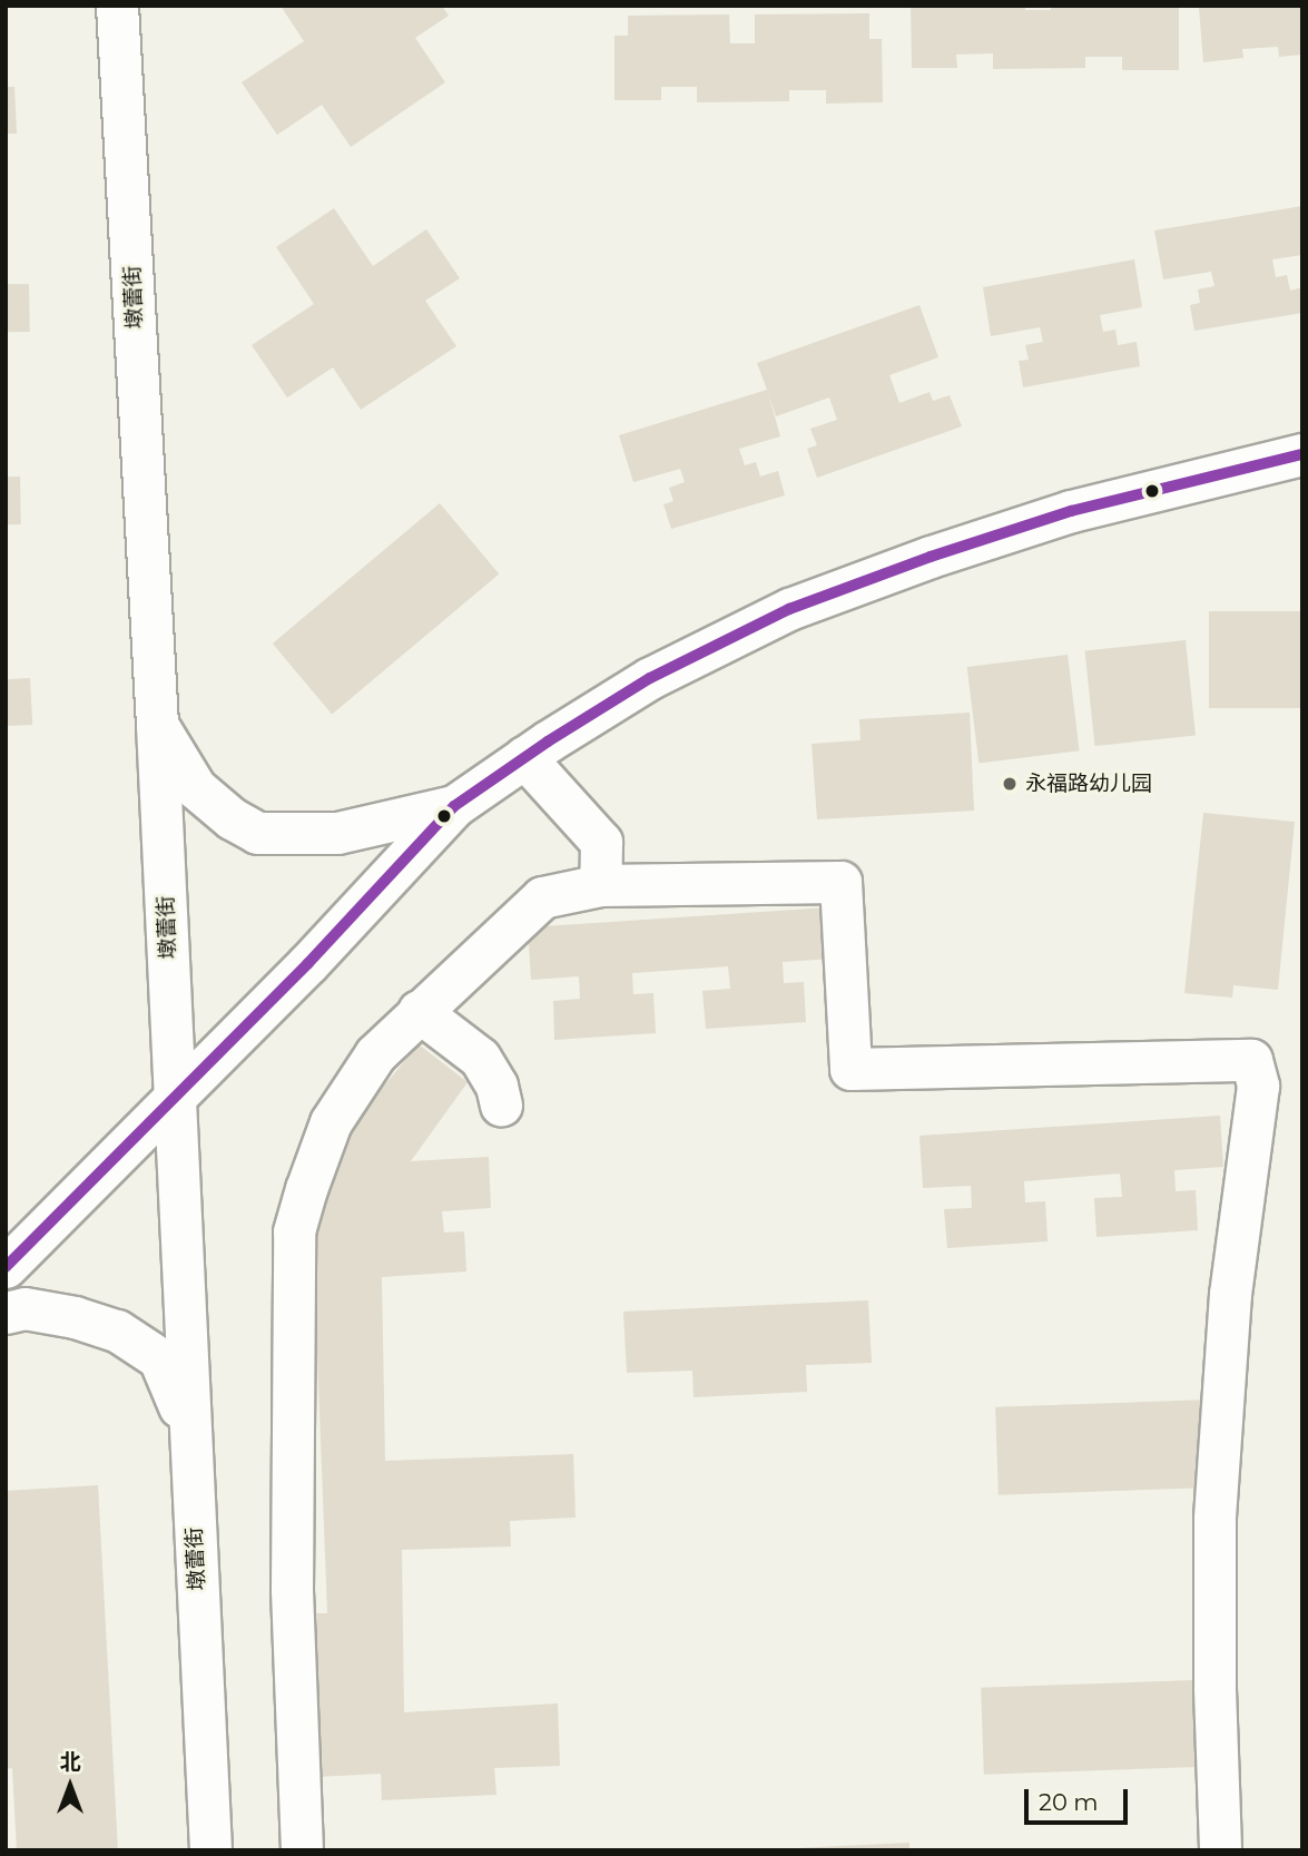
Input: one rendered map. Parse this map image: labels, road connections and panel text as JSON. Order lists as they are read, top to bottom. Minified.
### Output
{"streets":{"street":["墩蕾街"]},"places":["永福路幼儿园"],"scale_bar":"20 m","north":"top"}
